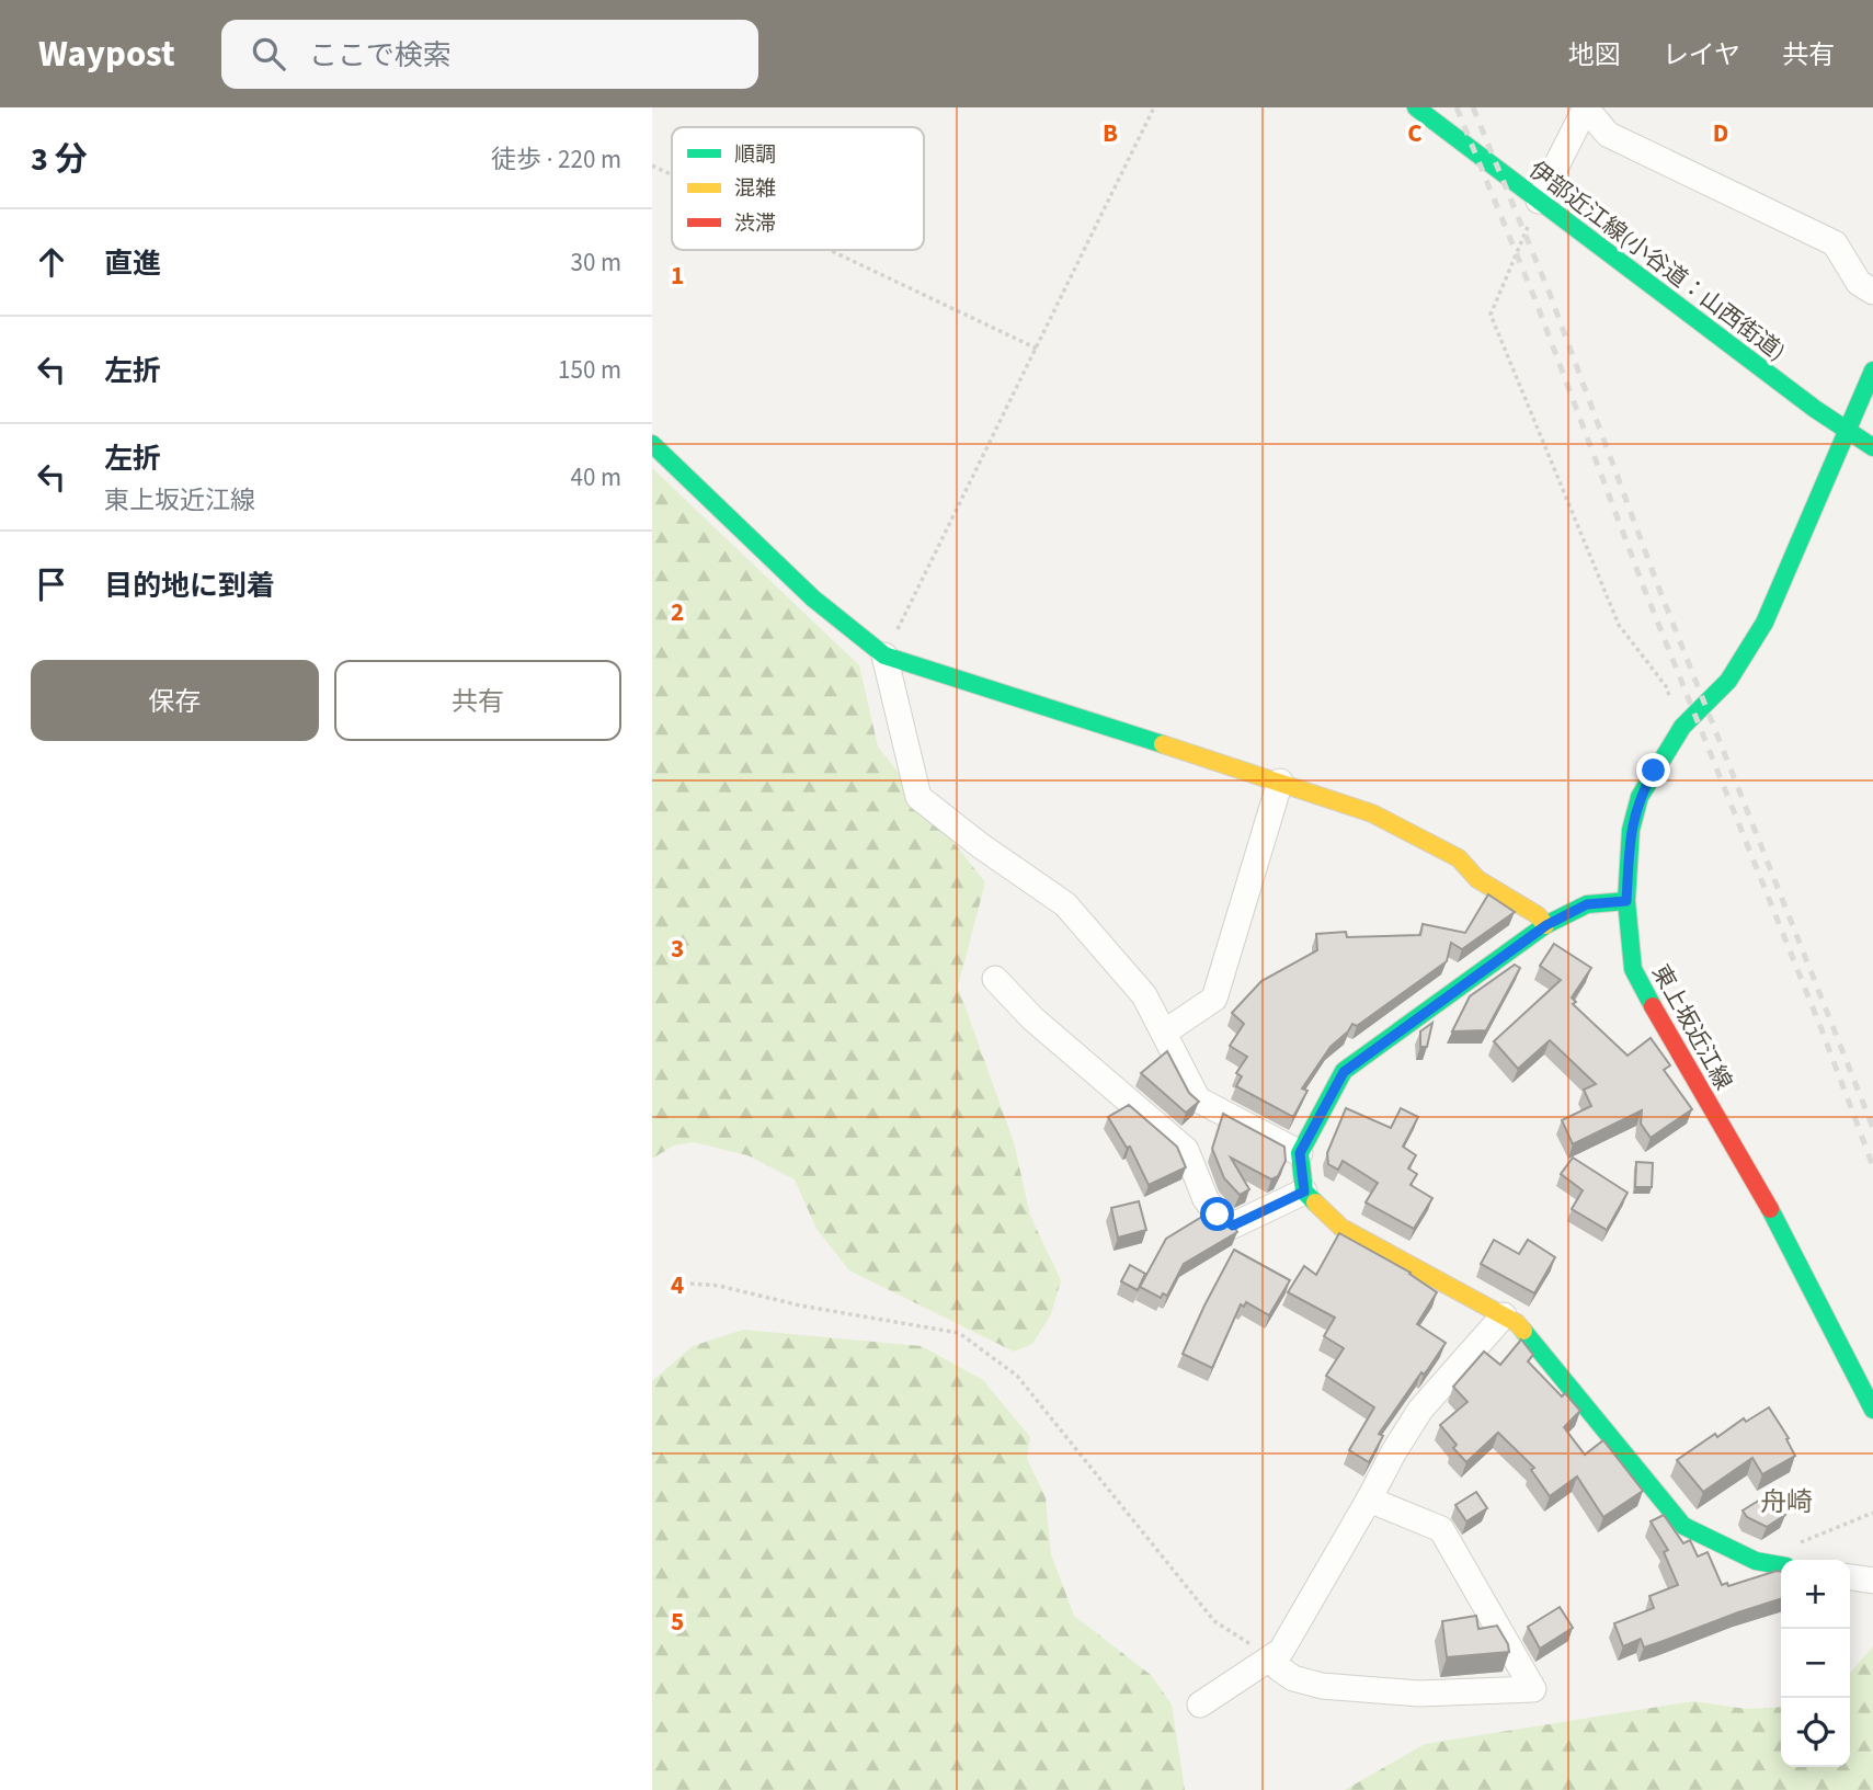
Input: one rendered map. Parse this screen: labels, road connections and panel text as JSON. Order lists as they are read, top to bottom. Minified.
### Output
{"streets":{"street":["伊部近江線(小谷道：山西街道)","東上坂近江線"]},"crossings":[["伊部近江線(小谷道：山西街道)","東上坂近江線"]],"districts":["舟崎"],"legend":["順調","混雑","渋滞"],"page":{"header":"Waypost","search":"ここで検索","nav":["地図","レイヤ","共有"],"heading":["3 分","徒歩 · 220 m"],"list":[["直進","30 m"],["左折","150 m"],["左折","東上坂近江線","40 m"],"目的地に到着"],"buttons":["保存","共有"],"map_buttons":["+","−"]},"grid":{"columns":["B","C","D"],"rows":["1","2","3","4","5"]}}
